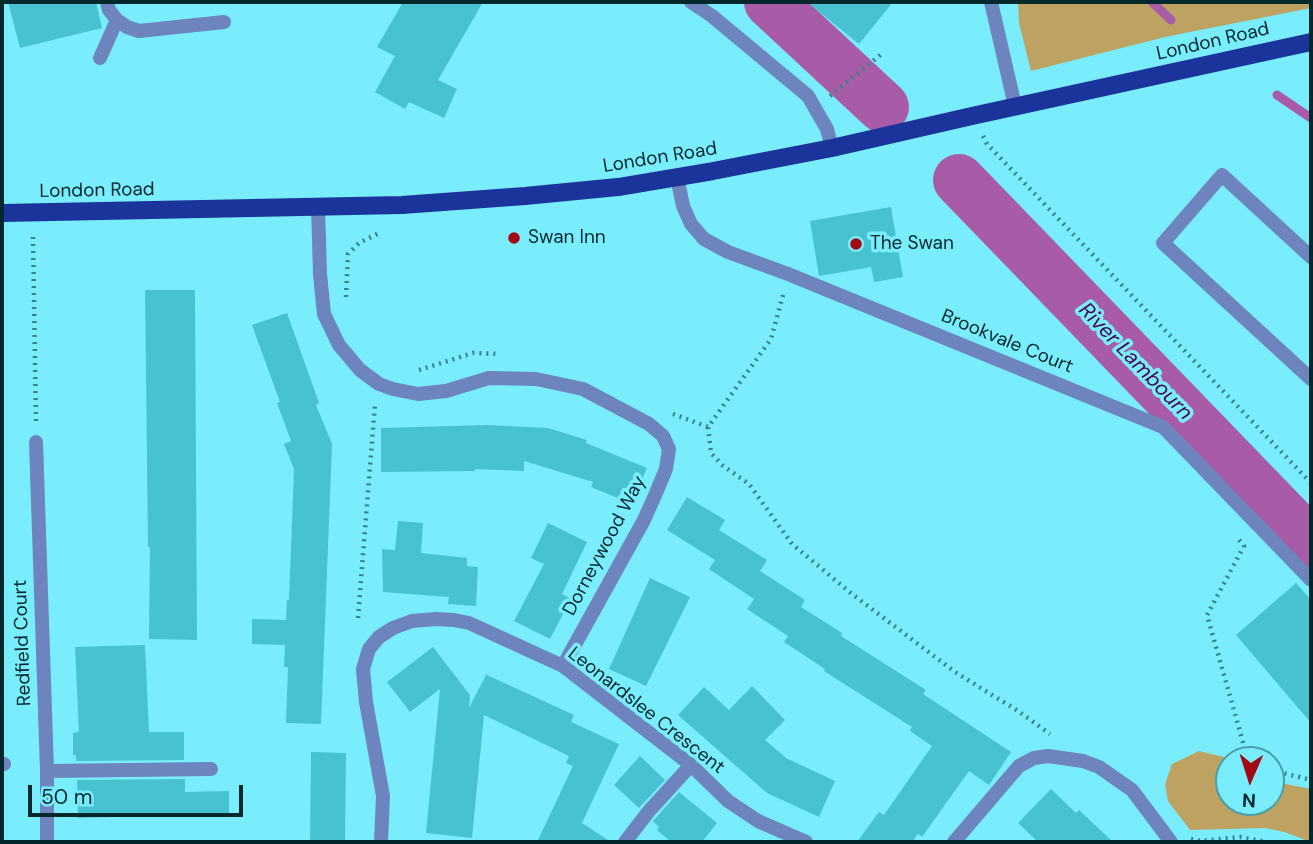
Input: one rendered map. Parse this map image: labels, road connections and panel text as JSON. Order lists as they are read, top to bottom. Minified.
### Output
{"streets":{"main road":["London Road"],"street":["Brookvale Court","Dorneywood Way","Redfield Court","Leonardslee Crescent"]},"crossings":[["London Road","Brookvale Court"],["London Road","Dorneywood Way"],["Dorneywood Way","Leonardslee Crescent"]],"water":["River Lambourn"],"places":["Swan Inn","The Swan"],"scale_bar":"50 m","north":"bottom"}
